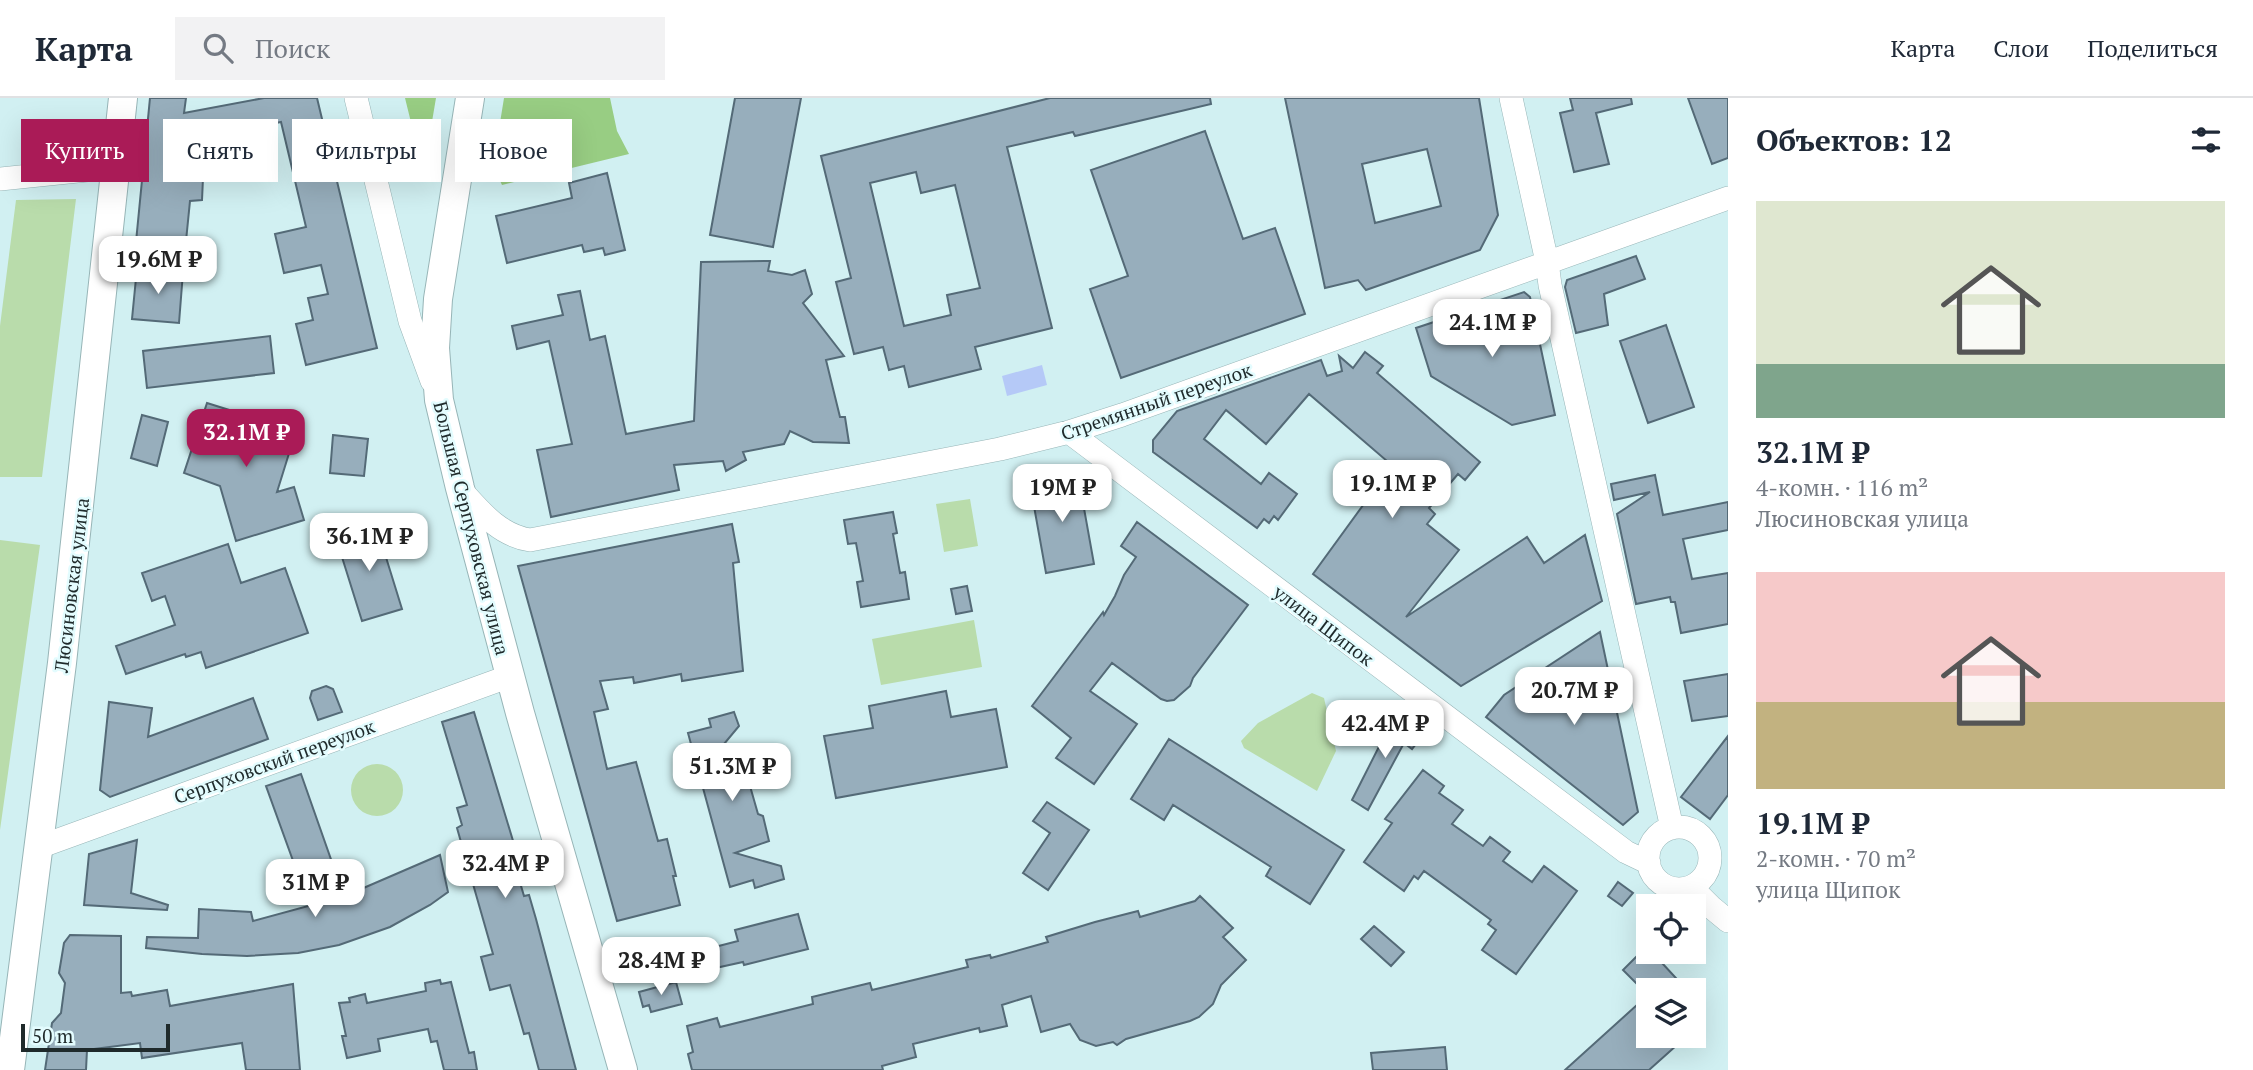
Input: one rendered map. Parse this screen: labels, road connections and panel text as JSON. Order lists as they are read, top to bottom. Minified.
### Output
{"streets":{"main road":["Большая Серпуховская улица","Люсиновская улица"],"street":["Стремянный переулок","улица Щипок","Серпуховский переулок"]},"crossings":[["Стремянный переулок","Большая Серпуховская улица"],["Стремянный переулок","улица Щипок"],["Большая Серпуховская улица","Серпуховский переулок"],["Люсиновская улица","Серпуховский переулок"]],"scale_bar":"50 m","page":{"header":"Карта","search":"Поиск","nav":["Карта","Слои","Поделиться"],"heading":"Объектов: 12","chip":["Купить","Снять","Фильтры","Новое"],"list":[{"name":"32.1M ₽","note":"4-комн. · 116 m² · Люсиновская улица"},{"name":"19.1M ₽","note":"2-комн. · 70 m² · улица Щипок"}],"price":["19.6M ₽","24.1M ₽","32.1M ₽","19.1M ₽","19M ₽","36.1M ₽","20.7M ₽","42.4M ₽","51.3M ₽","32.4M ₽","31M ₽","28.4M ₽"],"scale":"50 m"}}
